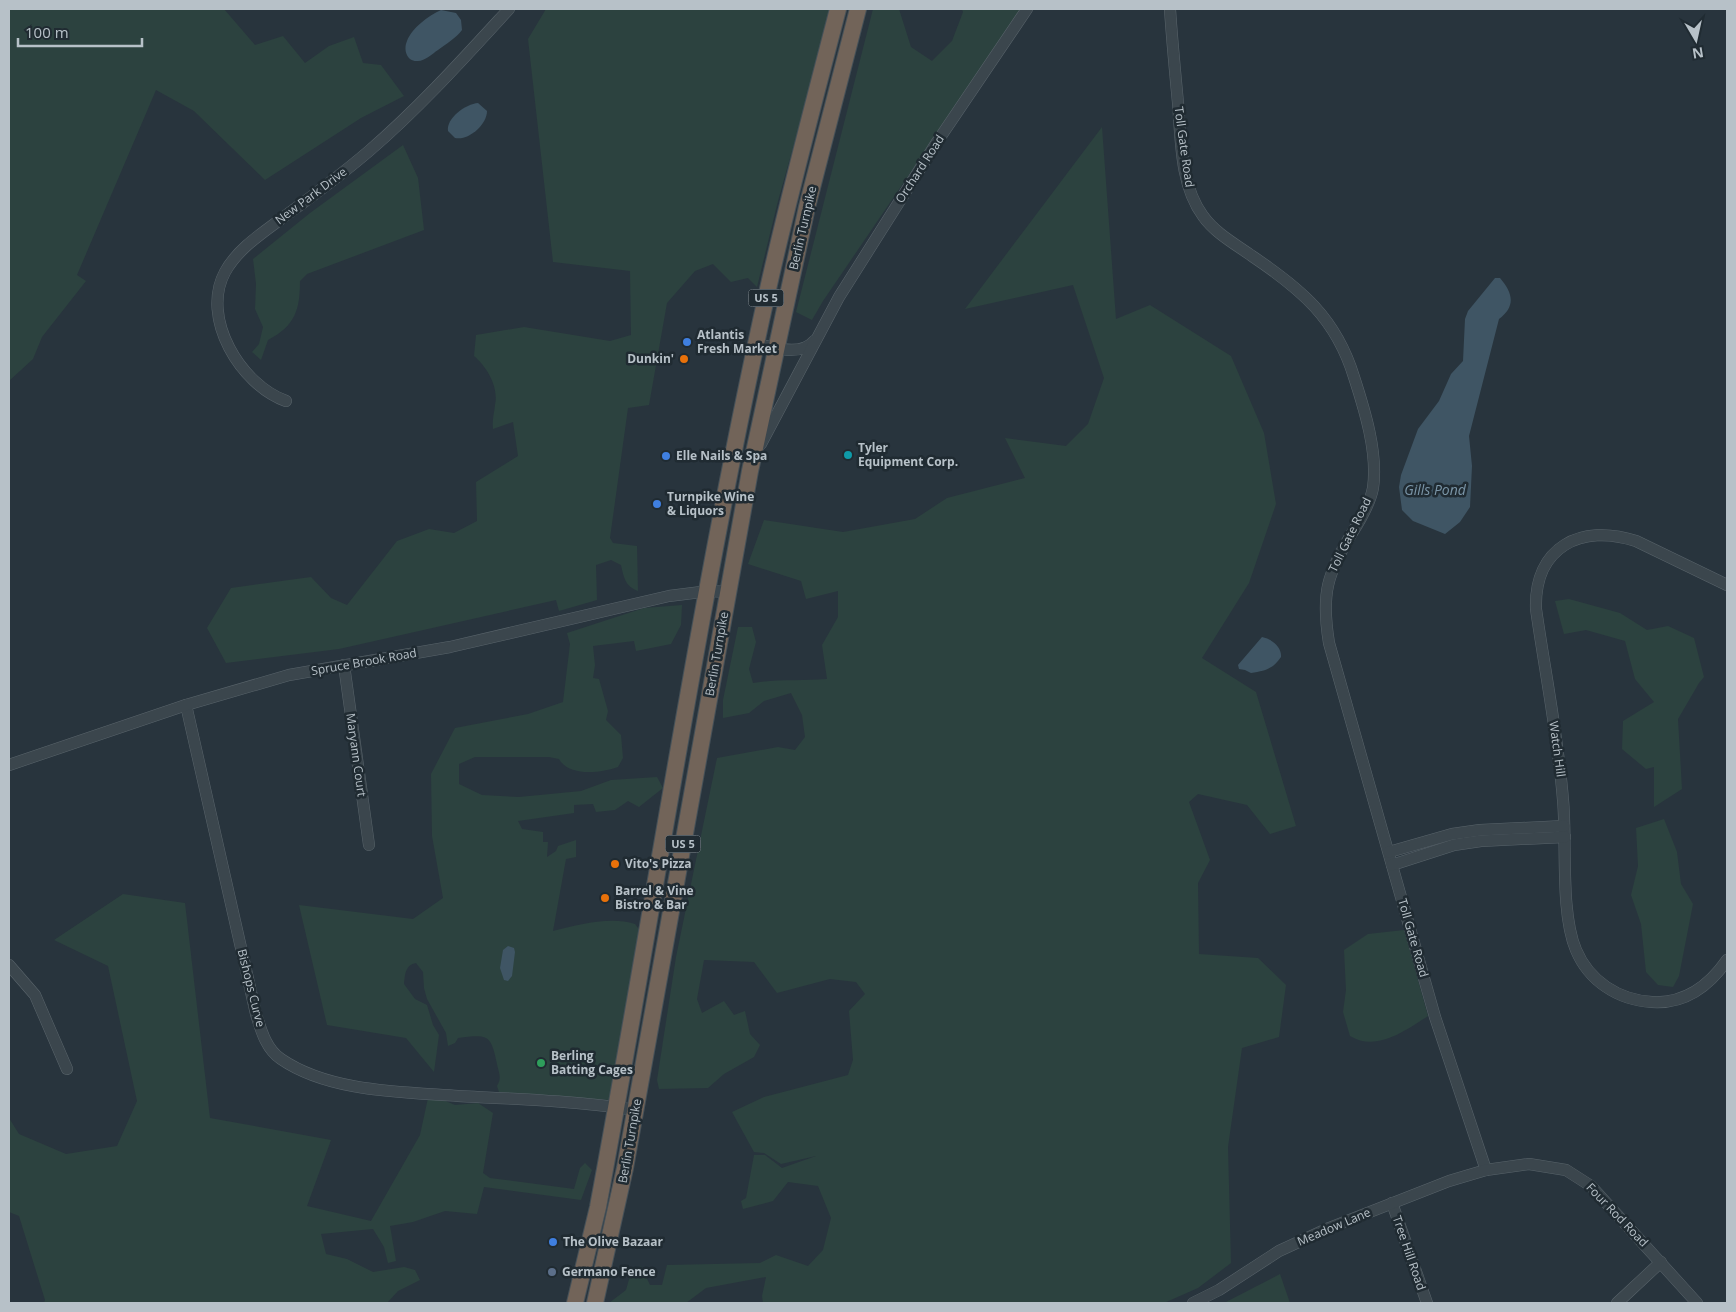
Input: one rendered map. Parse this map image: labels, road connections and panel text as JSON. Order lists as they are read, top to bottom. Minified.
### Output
{"streets":{"highway":["Berlin Turnpike","US 5"],"street":["Toll Gate Road","Orchard Road","New Park Drive","Spruce Brook Road","Watch Hill","Maryann Court","Bishops Curve","Four Rod Road","Meadow Lane","Tree Hill Road"]},"crossings":[["Toll Gate Road","Four Rod Road"],["Toll Gate Road","Meadow Lane"],["Orchard Road","Berlin Turnpike"],["Berlin Turnpike","Spruce Brook Road"],["Berlin Turnpike","Bishops Curve"],["Spruce Brook Road","Maryann Court"],["Spruce Brook Road","Bishops Curve"],["Four Rod Road","Meadow Lane"],["Meadow Lane","Tree Hill Road"]],"water":["Gills Pond"],"places":["Atlantis Fresh Market","Dunkin'","Tyler Equipment Corp.","Elle Nails & Spa","Turnpike Wine & Liquors","Vito's Pizza","Barrel & Vine Bistro & Bar","Berling Batting Cages","The Olive Bazaar","Germano Fence"],"scale_bar":"100 m","north":"bottom"}
